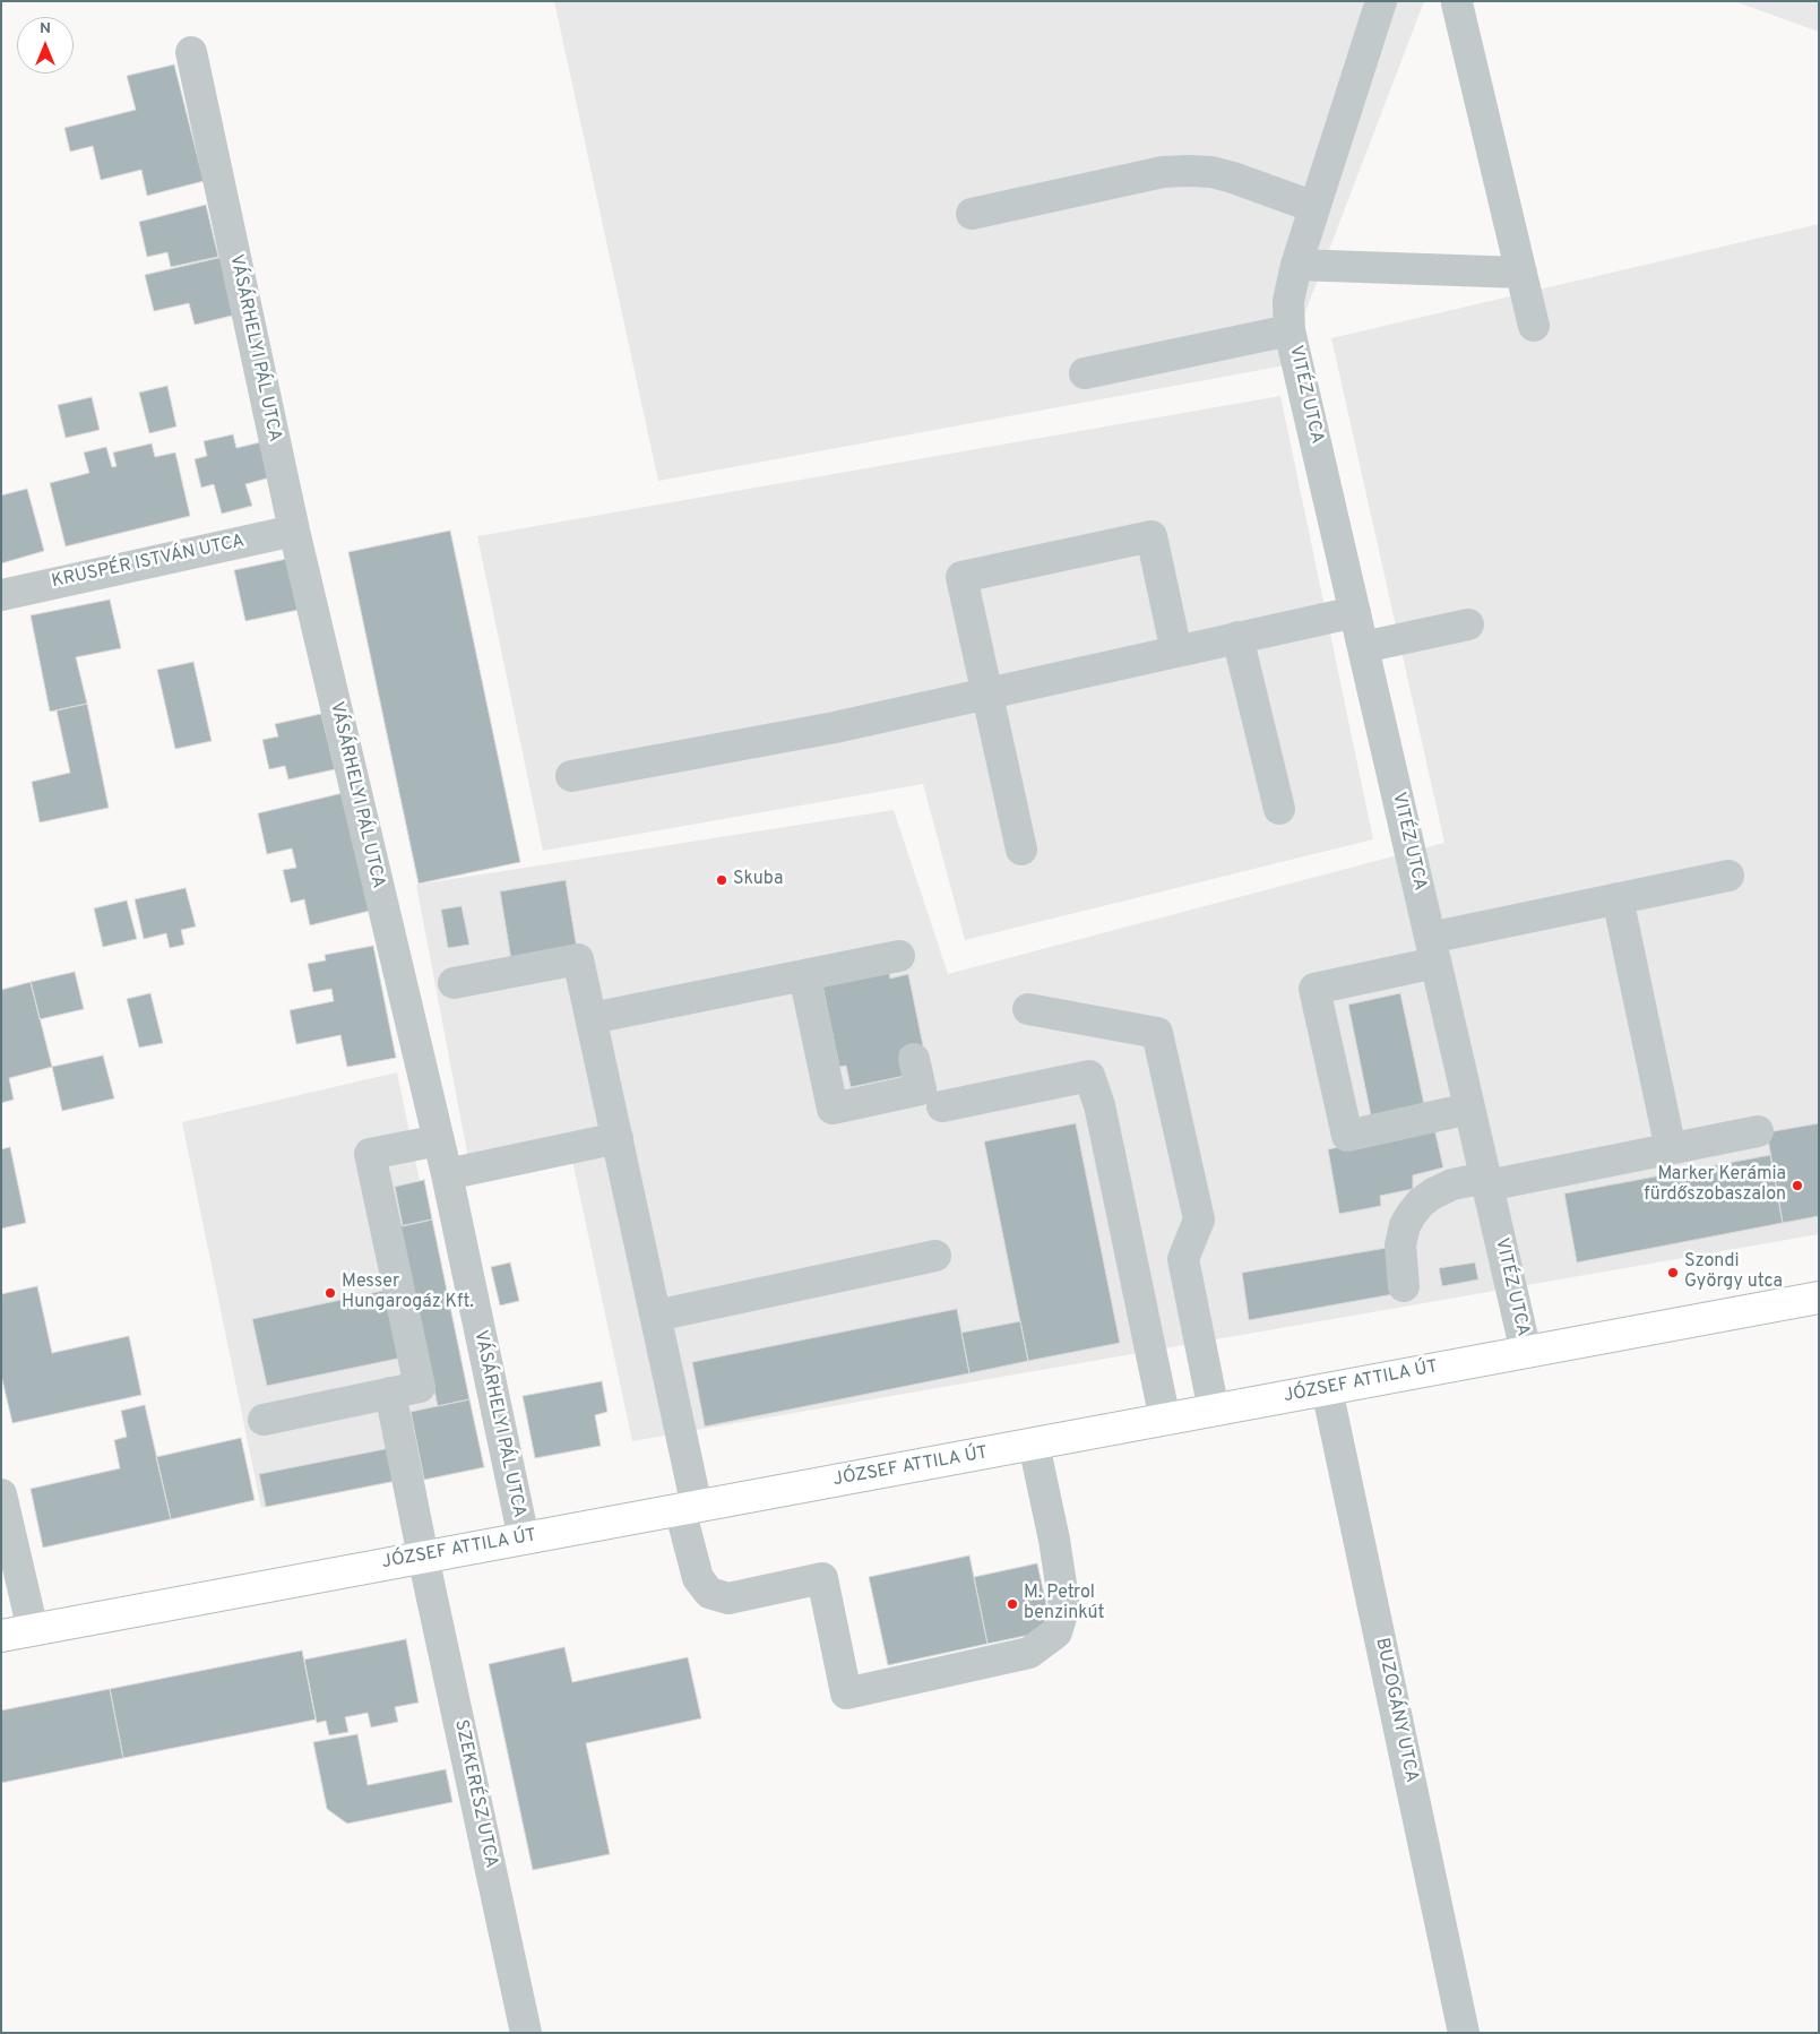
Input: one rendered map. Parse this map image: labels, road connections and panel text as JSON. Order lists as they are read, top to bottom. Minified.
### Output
{"streets":{"main road":["JÓZSEF ATTILA ÚT"],"street":["VÁSÁRHELYI PÁL UTCA","VITÉZ UTCA","KRUSPÉR ISTVÁN UTCA","BUZOGÁNY UTCA","SZEKERÉSZ UTCA"]},"crossings":[["VÁSÁRHELYI PÁL UTCA","KRUSPÉR ISTVÁN UTCA"],["VÁSÁRHELYI PÁL UTCA","JÓZSEF ATTILA ÚT"],["VITÉZ UTCA","JÓZSEF ATTILA ÚT"],["JÓZSEF ATTILA ÚT","BUZOGÁNY UTCA"],["JÓZSEF ATTILA ÚT","SZEKERÉSZ UTCA"]],"places":["Skuba","Marker Kerámia fürdőszobaszalon","Szondi György utca","Messer Hungarogáz Kft.","M. Petrol benzinkút"],"north":"top"}
